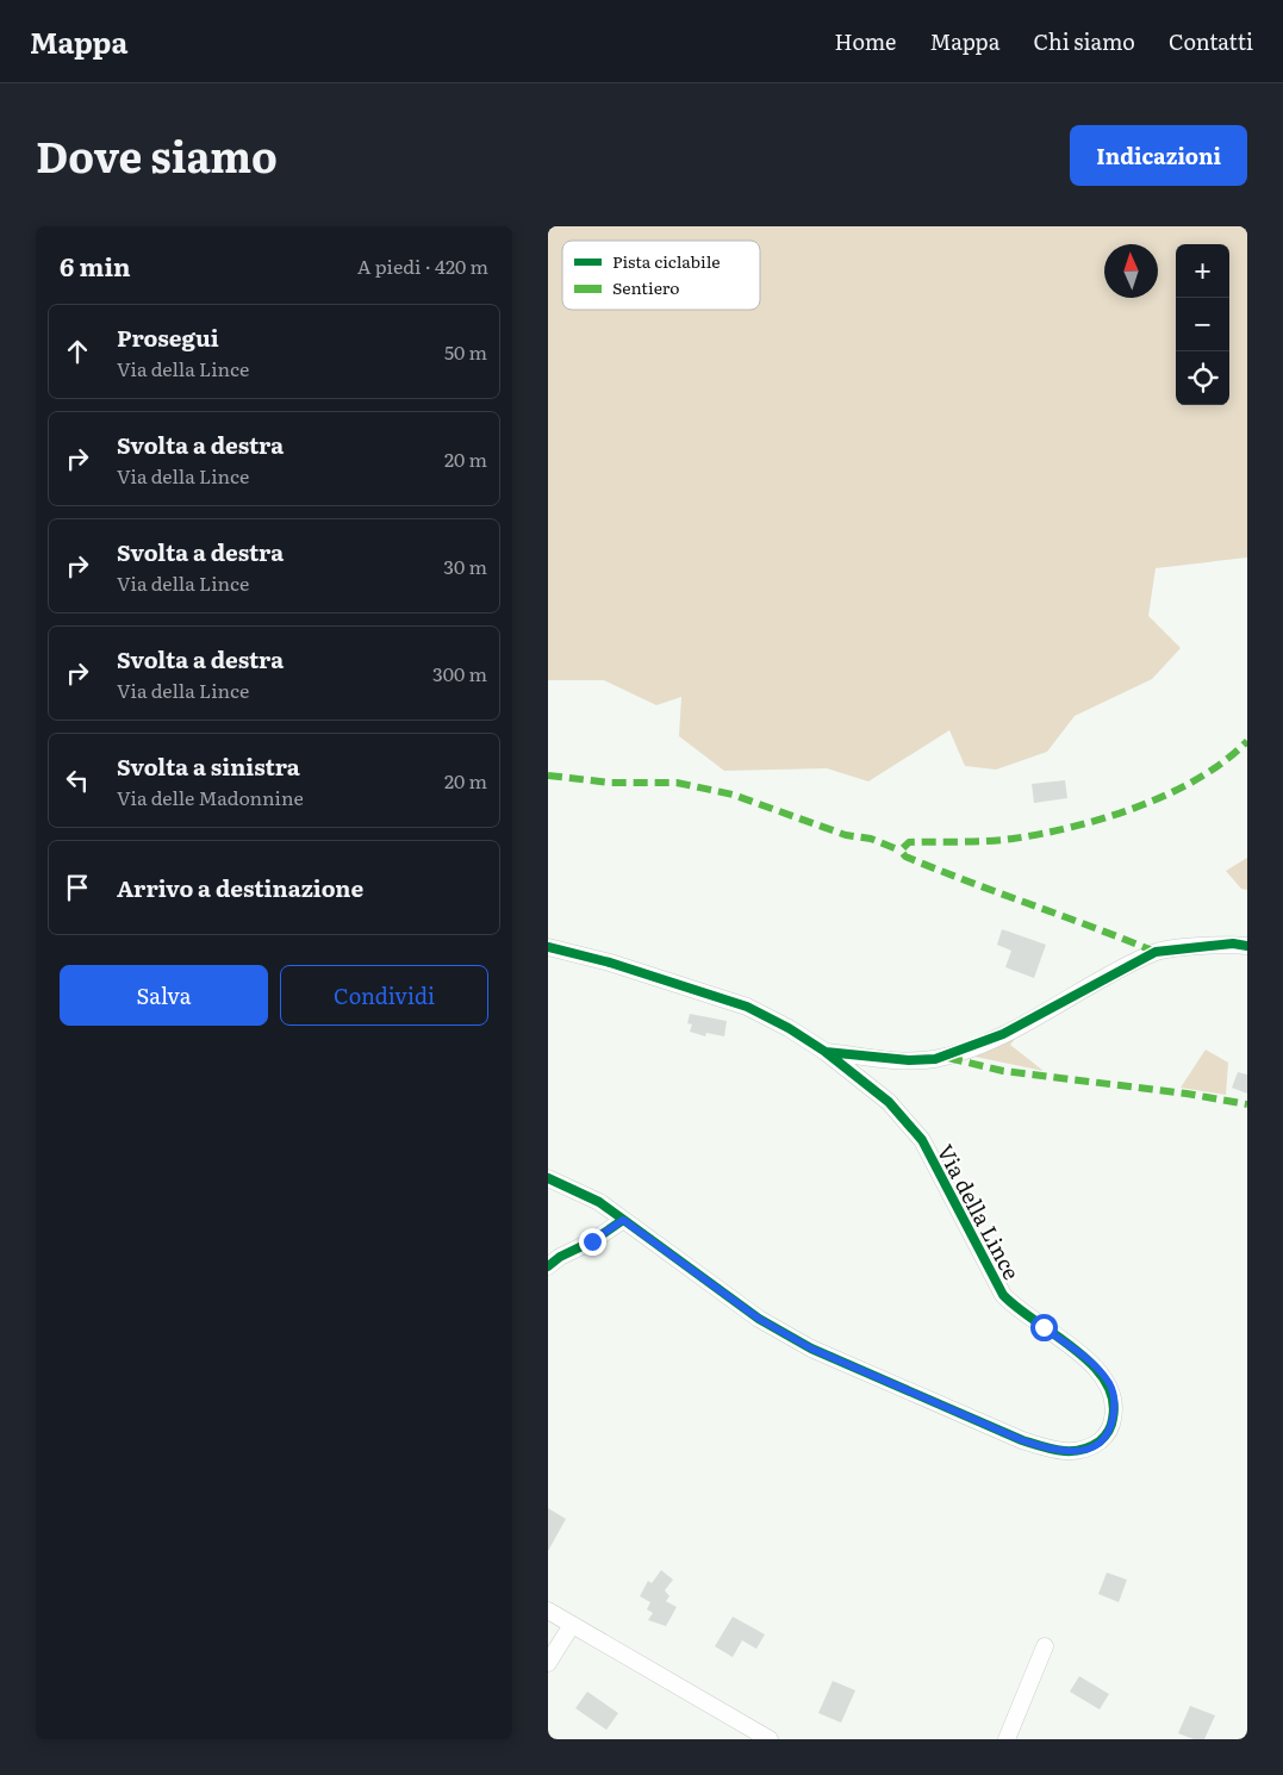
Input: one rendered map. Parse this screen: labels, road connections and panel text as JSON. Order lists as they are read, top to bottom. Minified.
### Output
{"streets":{"street":["Via della Lince"]},"legend":["Pista ciclabile","Sentiero"],"north":"top","page":{"header":"Mappa","nav":["Home","Mappa","Chi siamo","Contatti"],"title":"Dove siamo","buttons":["Indicazioni",["Salva","Condividi"]],"heading":["6 min","A piedi · 420 m"],"map_buttons":["+","−"],"list":[["Prosegui","Via della Lince","50 m"],["Svolta a destra","Via della Lince","20 m"],["Svolta a destra","Via della Lince","30 m"],["Svolta a destra","Via della Lince","300 m"],["Svolta a sinistra","Via delle Madonnine","20 m"],"Arrivo a destinazione"]}}
